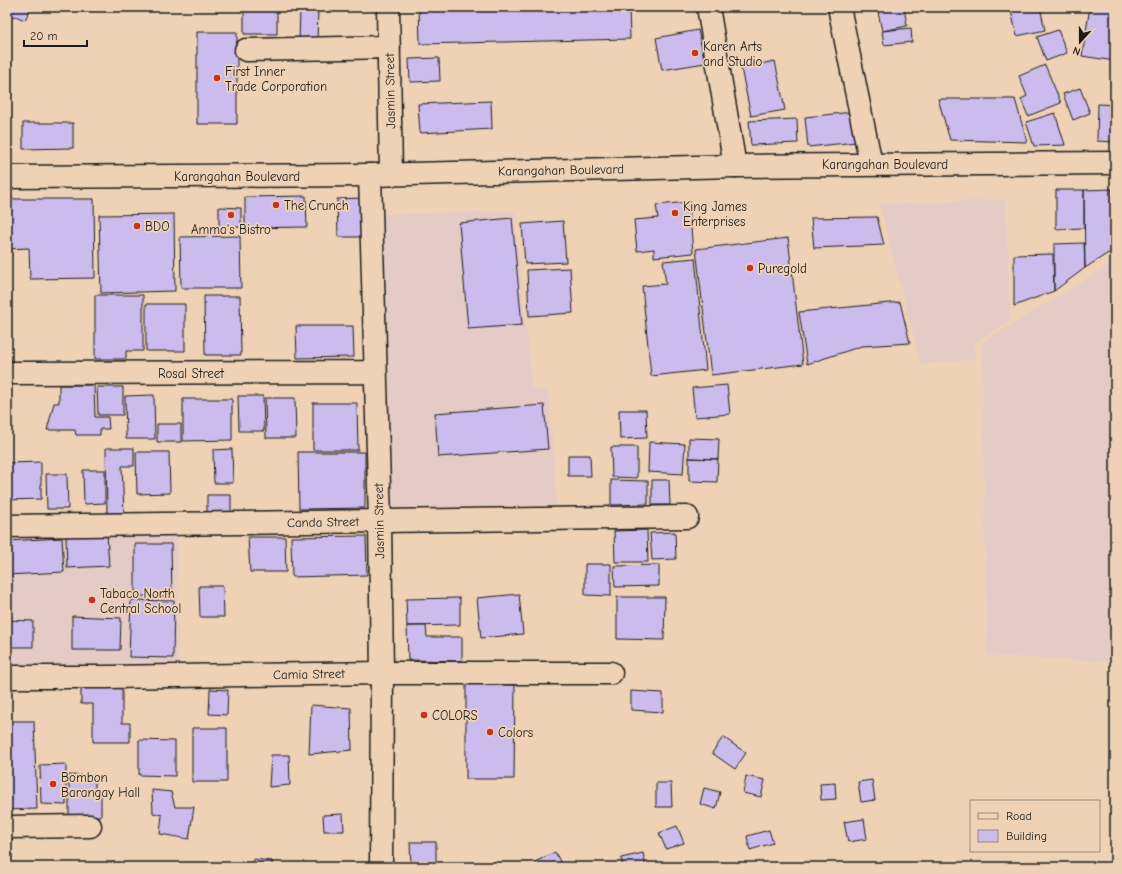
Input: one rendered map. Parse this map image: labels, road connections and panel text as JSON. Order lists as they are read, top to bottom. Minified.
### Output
{"streets":{"street":["Jasmin Street","Karangahan Boulevard","Rosal Street","Canda Street","Camia Street"]},"crossings":[["Jasmin Street","Karangahan Boulevard"],["Jasmin Street","Rosal Street"],["Jasmin Street","Canda Street"],["Jasmin Street","Camia Street"]],"places":["Karen Arts and Studio","First Inner Trade Corporation","The Crunch","King James Enterprises","Amma's Bistro","BDO","Puregold","Tabaco North Central School","COLORS","Colors","Bombon Barangay Hall"],"legend":["Road","Building"],"scale_bar":"20 m","north":"bottom"}
